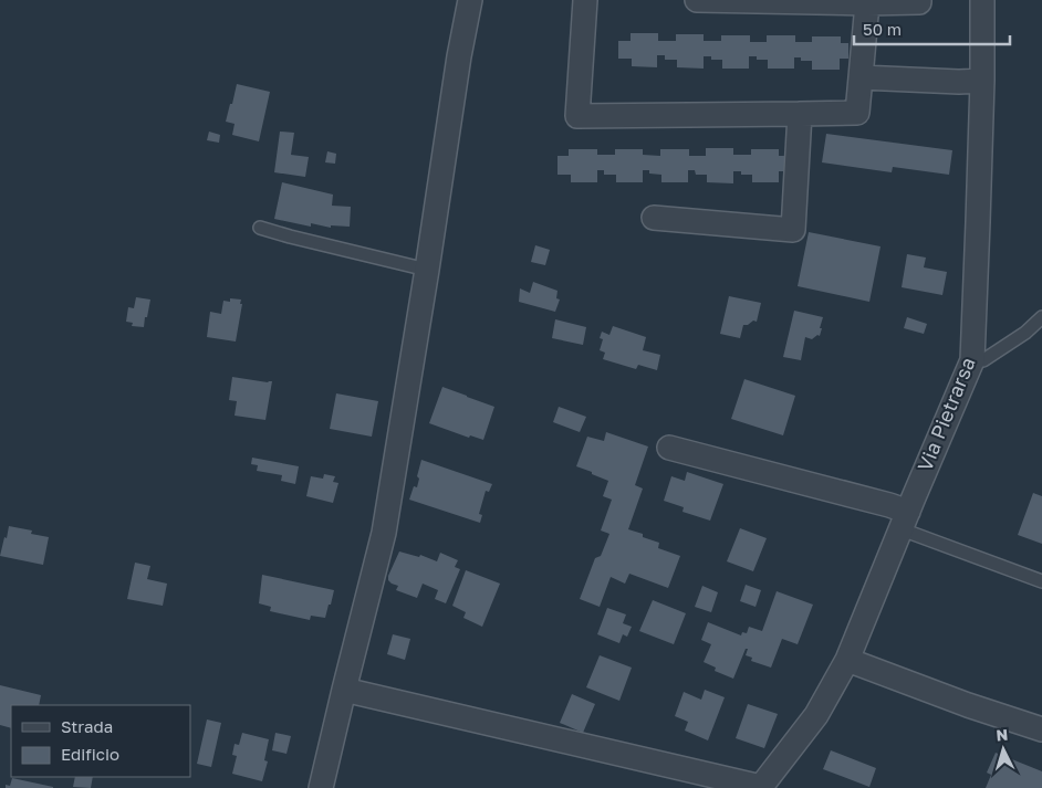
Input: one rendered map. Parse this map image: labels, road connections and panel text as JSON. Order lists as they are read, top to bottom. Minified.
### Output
{"streets":{"street":["Via Pietrarsa"]},"legend":["Strada","Edificio"],"scale_bar":"50 m","north":"top"}
